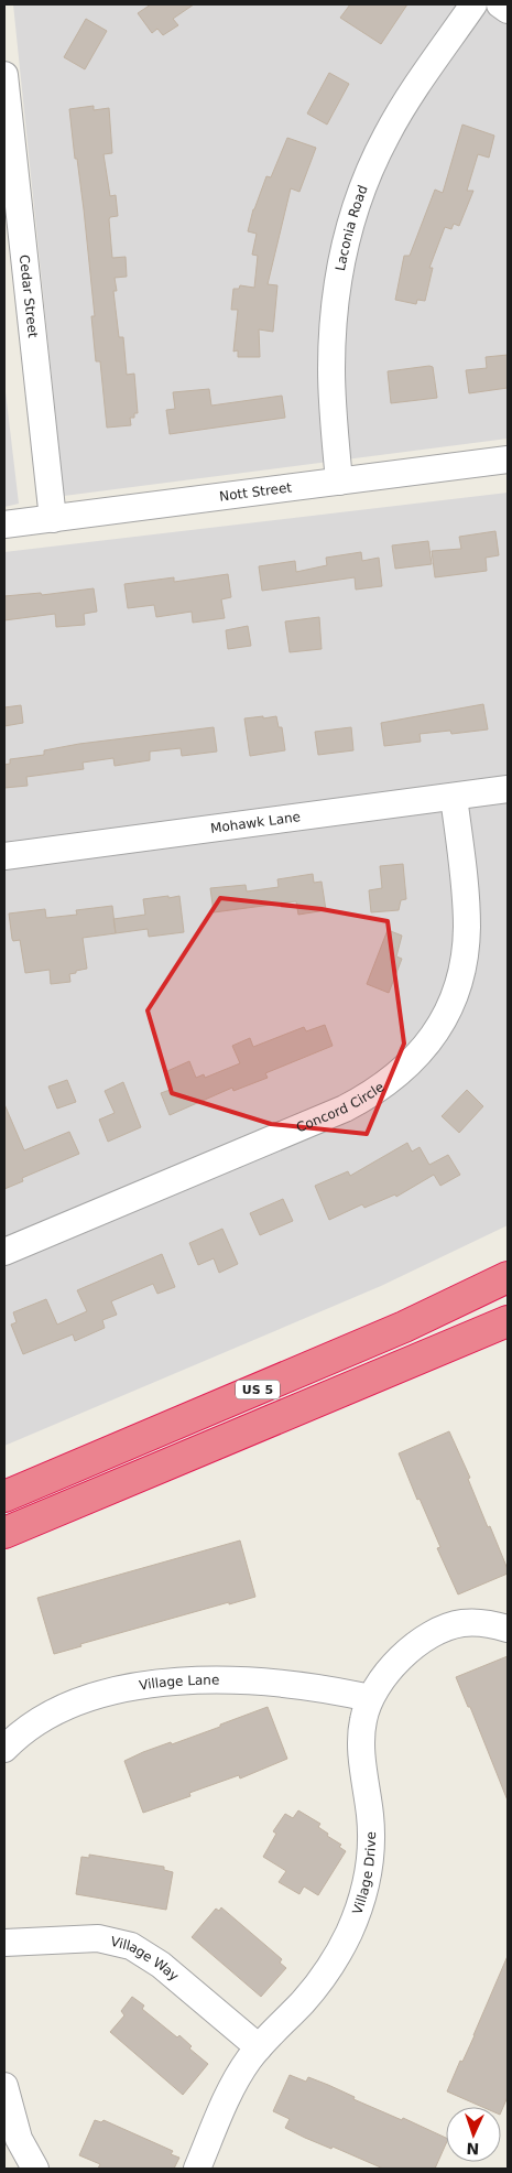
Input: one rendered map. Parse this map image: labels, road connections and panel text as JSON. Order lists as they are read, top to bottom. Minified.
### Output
{"streets":{"highway":["US 5"],"street":["Laconia Road","Cedar Street","Nott Street","Mohawk Lane","Concord Circle","Village Lane","Village Drive","Village Way"]},"crossings":[["Laconia Road","Nott Street"],["Cedar Street","Nott Street"],["Mohawk Lane","Concord Circle"],["Village Lane","Village Drive"],["Village Drive","Village Way"]],"north":"bottom"}
